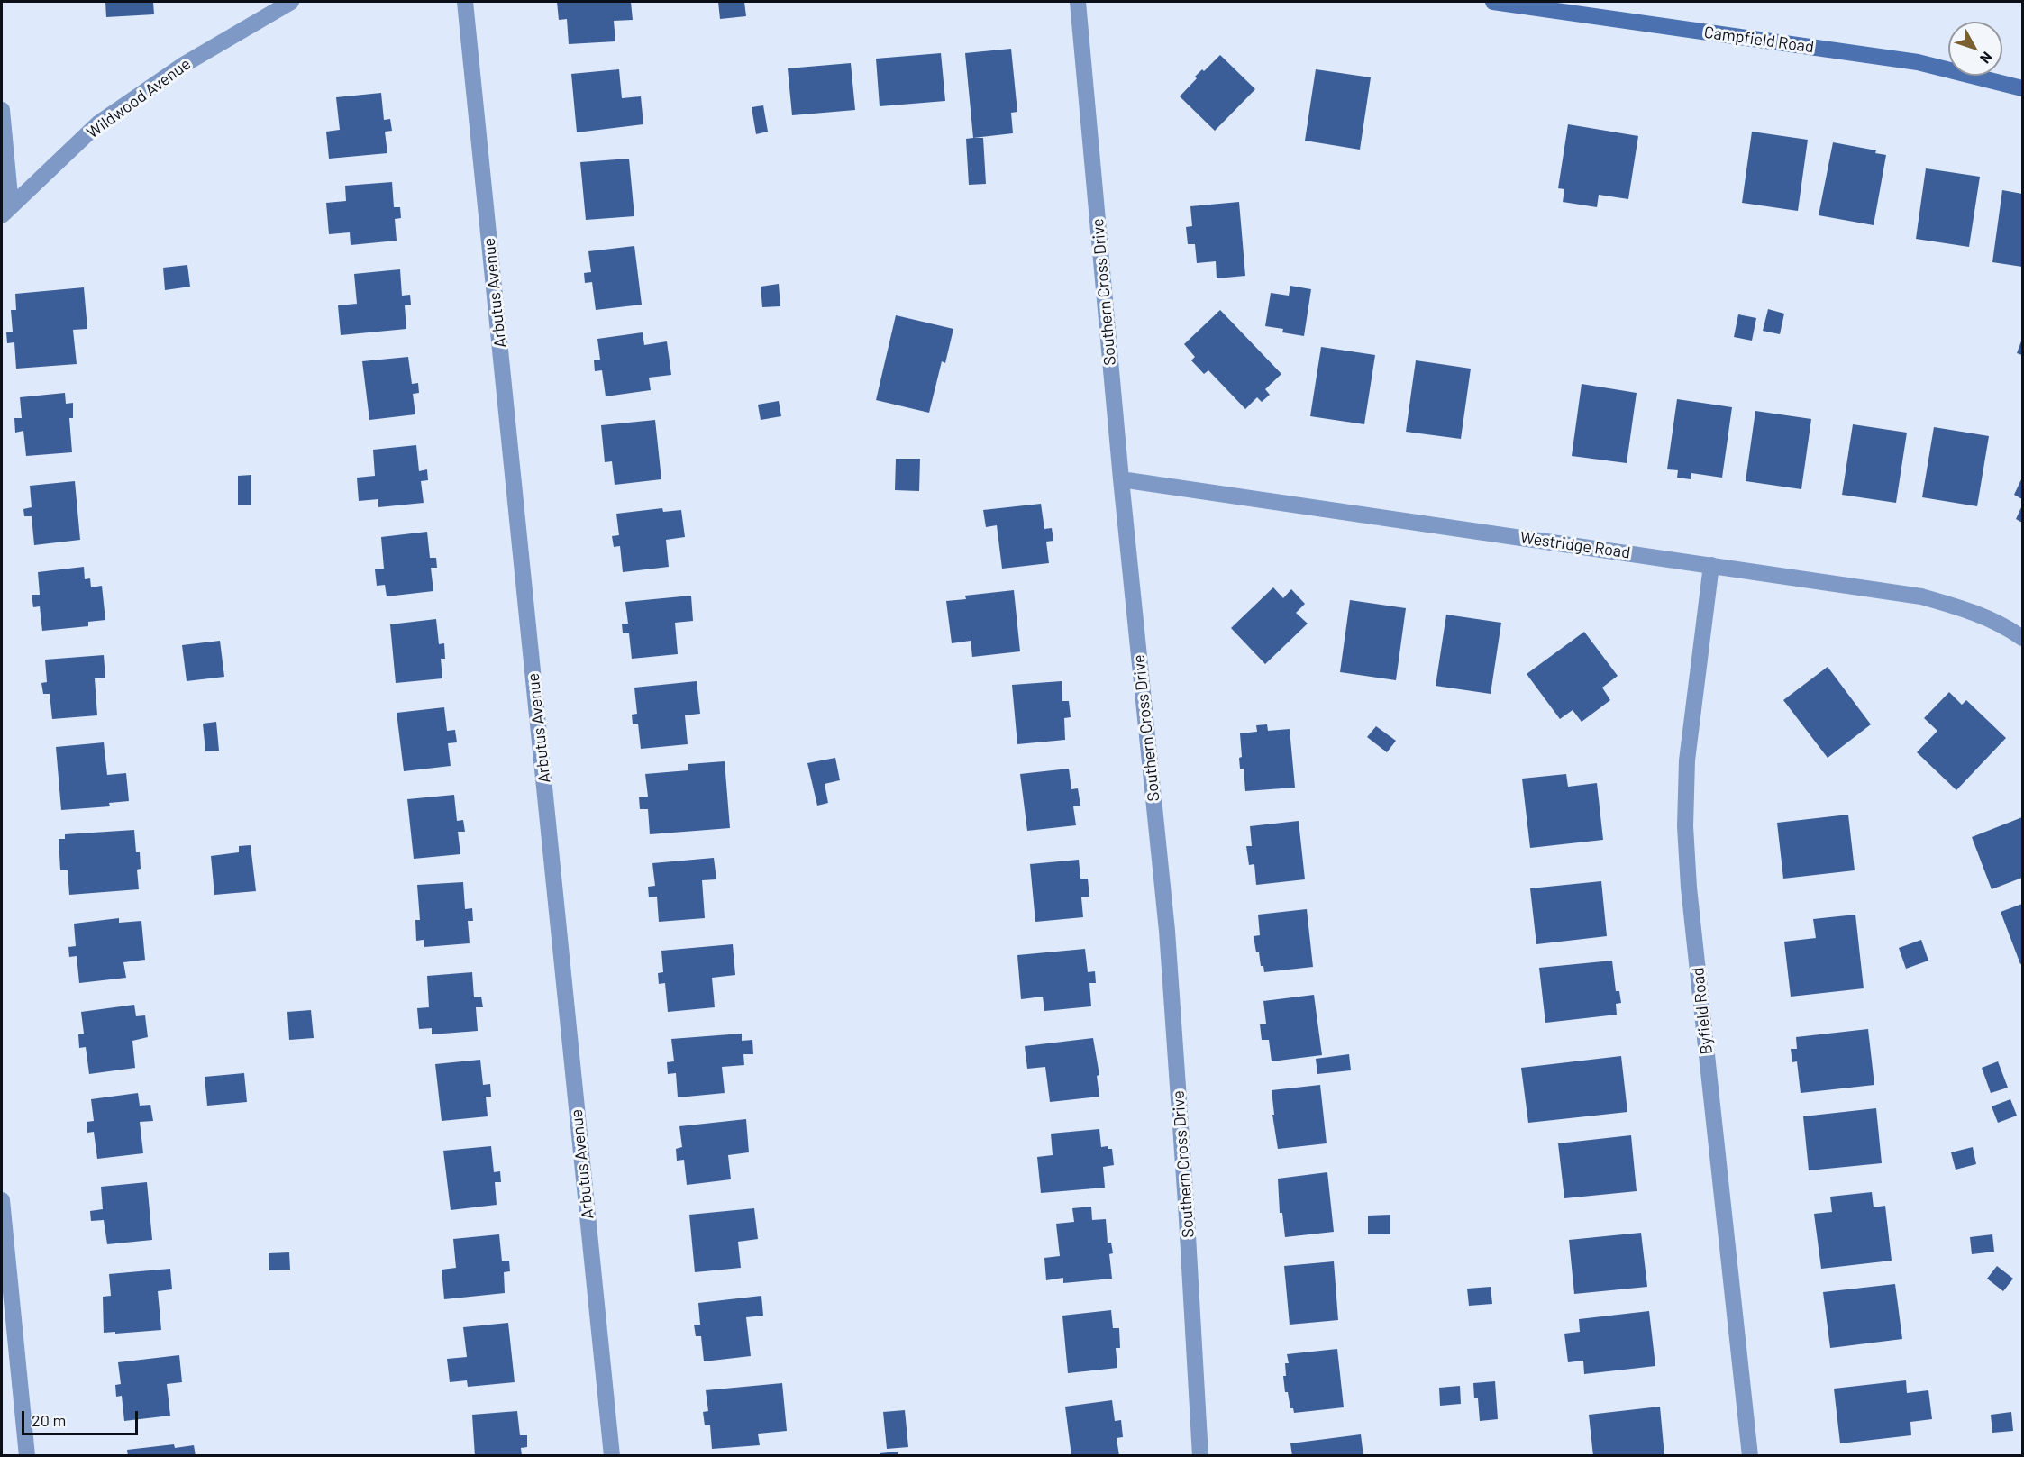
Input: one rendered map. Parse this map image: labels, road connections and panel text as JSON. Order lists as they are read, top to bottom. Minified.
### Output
{"streets":{"street":["Campfield Road","Wildwood Avenue","Southern Cross Drive","Arbutus Avenue","Westridge Road","Byfield Road"]},"crossings":[["Southern Cross Drive","Westridge Road"],["Westridge Road","Byfield Road"]],"scale_bar":"20 m","north":"bottom right"}
